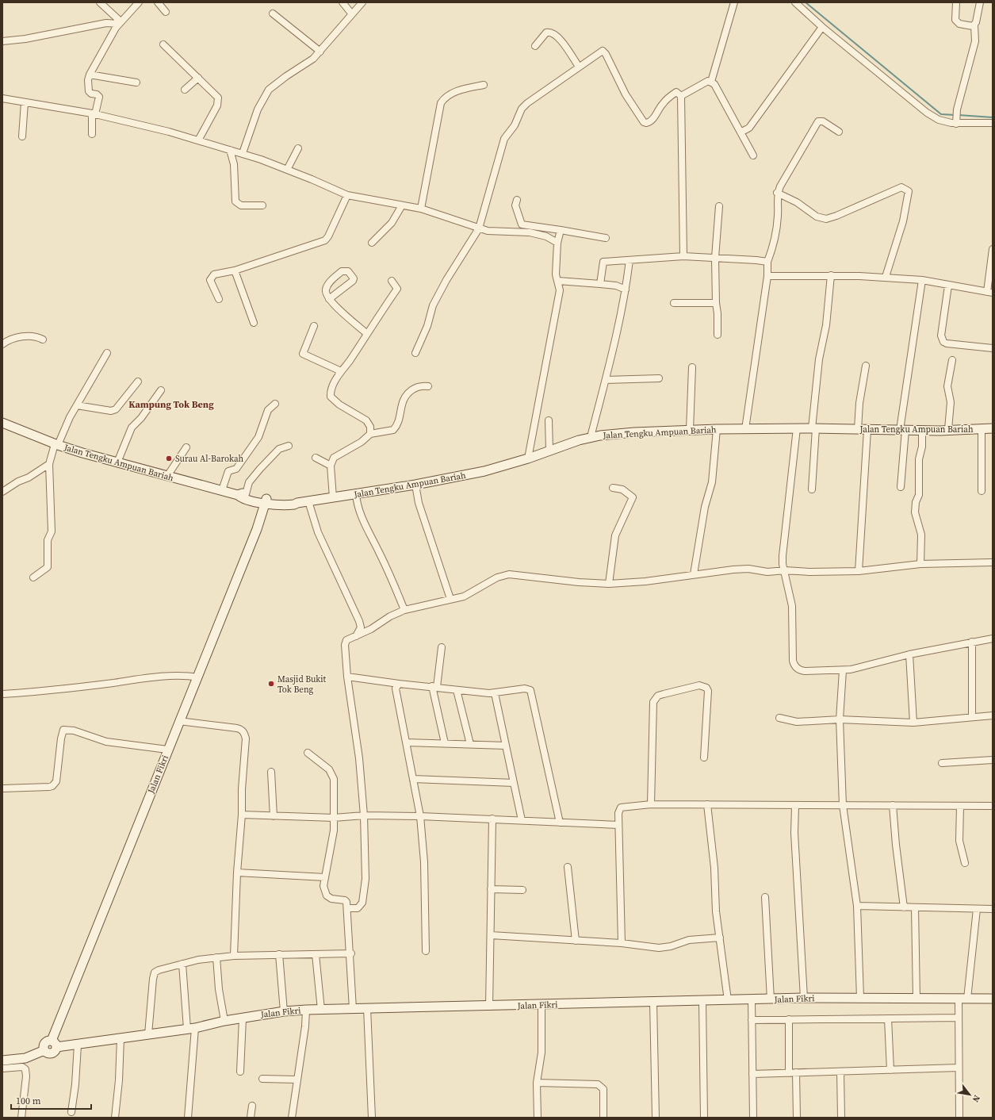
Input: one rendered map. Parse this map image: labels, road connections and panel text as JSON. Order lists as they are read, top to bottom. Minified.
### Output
{"streets":{"street":["Jalan Tengku Ampuan Bariah","Jalan Fikri"]},"crossings":[["Jalan Tengku Ampuan Bariah","Jalan Fikri"]],"districts":["Kampung Tok Beng"],"places":["Surau Al-Barokah","Masjid Bukit Tok Beng"],"scale_bar":"100 m","north":"bottom right"}
